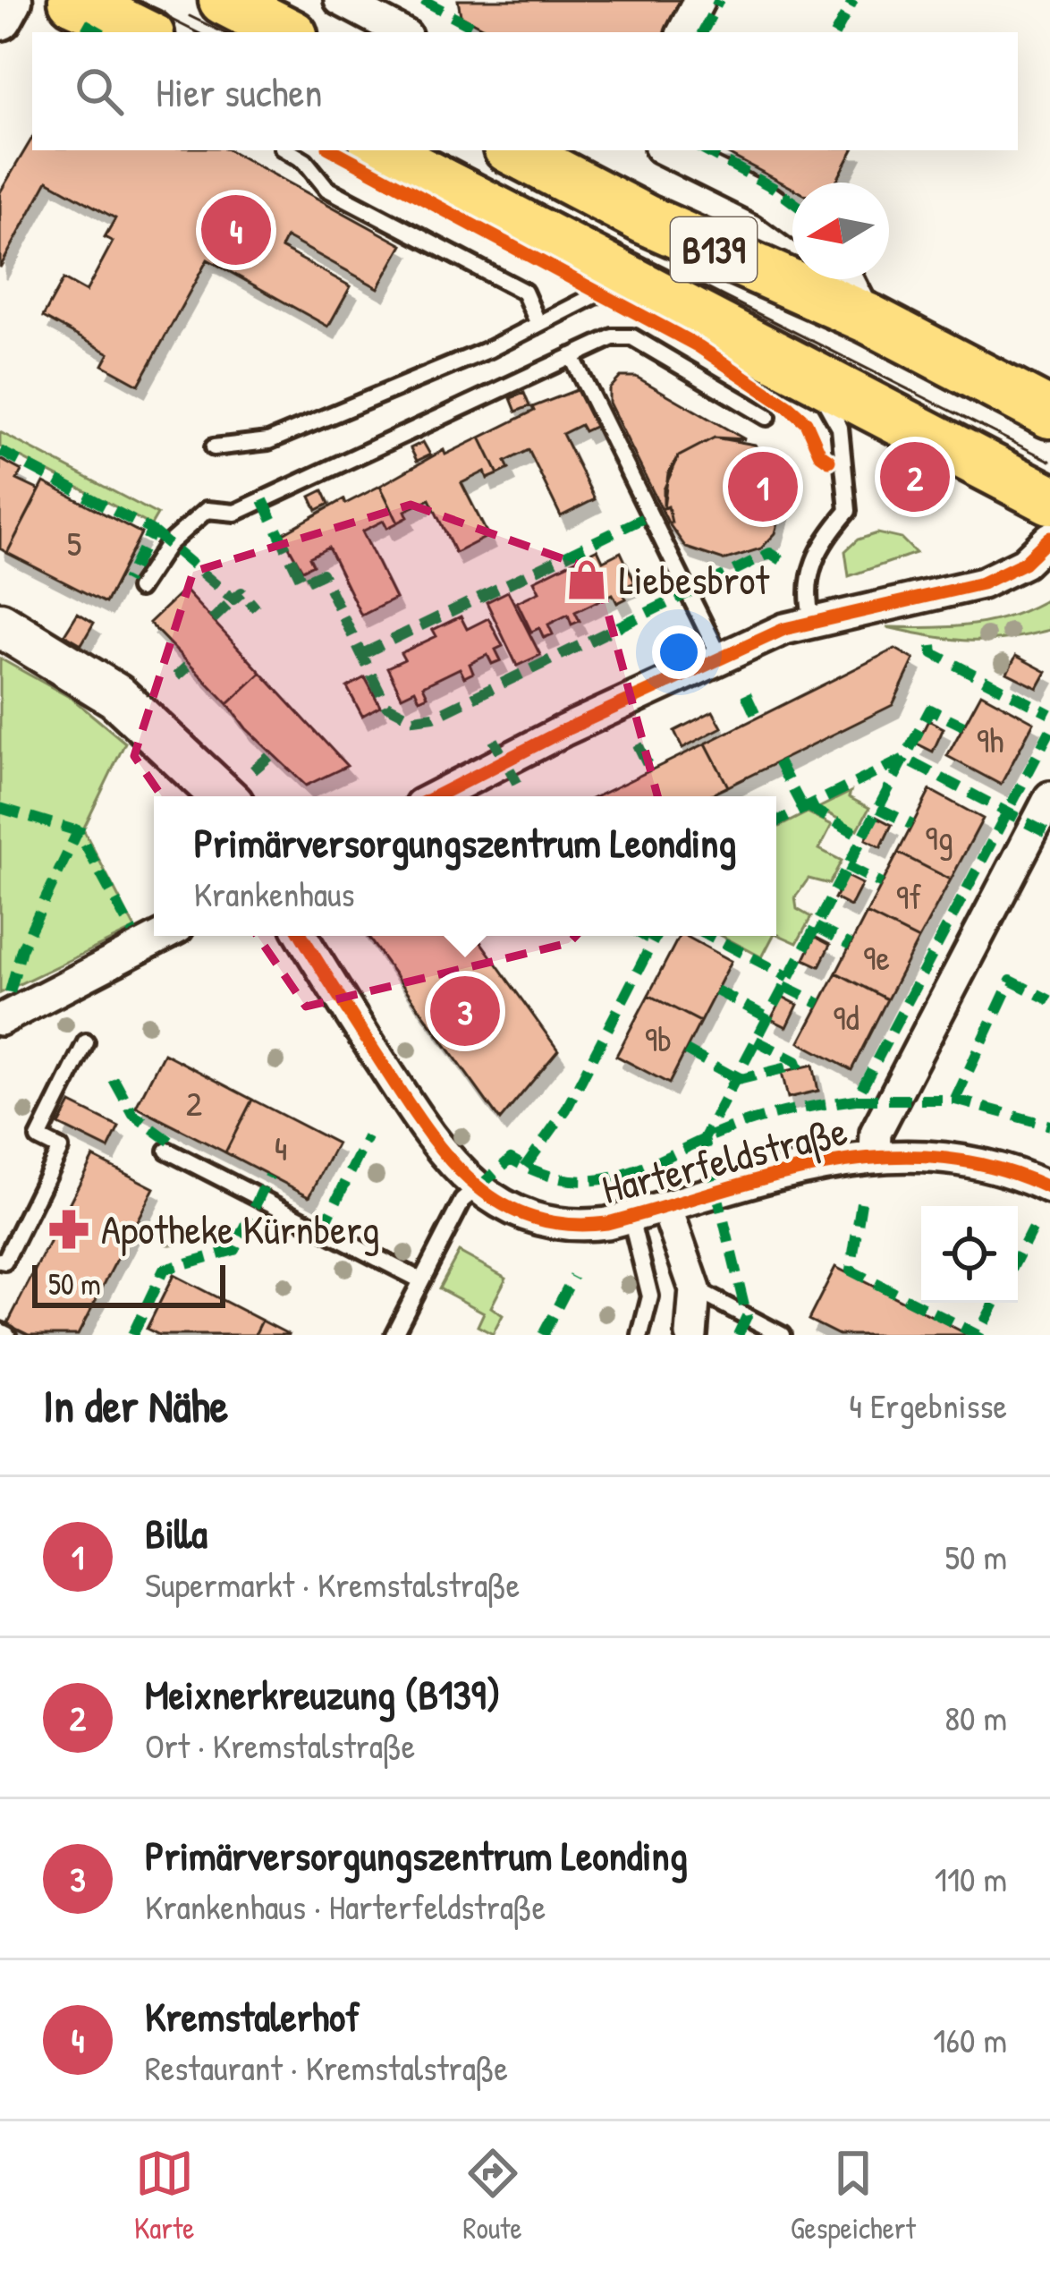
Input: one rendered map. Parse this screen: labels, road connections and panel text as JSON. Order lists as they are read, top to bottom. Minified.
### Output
{"streets":{"main road":["B139"],"street":["Harterfeldstraße"]},"places":{"shop":["Liebesbrot"],"pharmacy":["Apotheke Kürnberg"]},"house_numbers":["5","9h","9g","9f","9e","9d","9b","2","4"],"scale_bar":"50 m","north":"left","page":{"search":"Hier suchen","pins":["4","2","1","3"],"popup":["Primärversorgungszentrum Leonding","Krankenhaus"],"scale":"50 m","heading":["In der Nähe","4 Ergebnisse"],"list":[{"mark":"1","name":"Billa","note":"Supermarkt · Kremstalstraße","value":"50 m"},{"mark":"2","name":"Meixnerkreuzung (B139)","note":"Ort · Kremstalstraße","value":"80 m"},{"mark":"3","name":"Primärversorgungszentrum Leonding","note":"Krankenhaus · Harterfeldstraße","value":"110 m"},{"mark":"4","name":"Kremstalerhof","note":"Restaurant · Kremstalstraße","value":"160 m"}],"nav":["Karte","Route","Gespeichert"]}}
